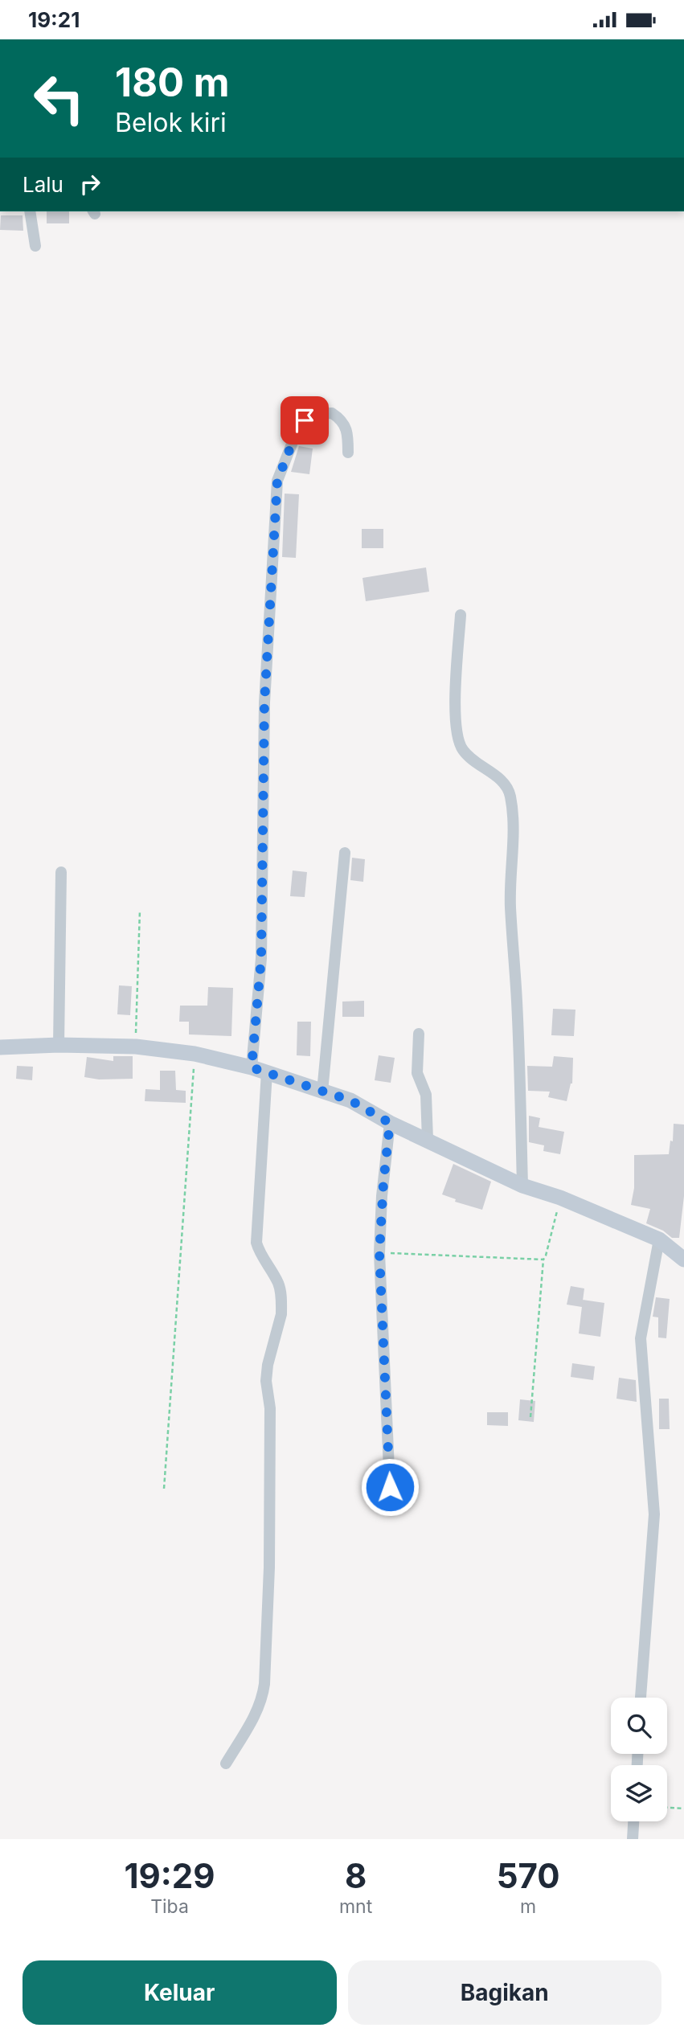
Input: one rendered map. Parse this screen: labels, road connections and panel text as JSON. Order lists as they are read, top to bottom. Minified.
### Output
{"page":{"status":"19:21","turn":["180 m","Belok kiri"],"then":"Lalu","eta":["19:29","Tiba","8","mnt","570","m"],"buttons":["Keluar","Bagikan"]}}
